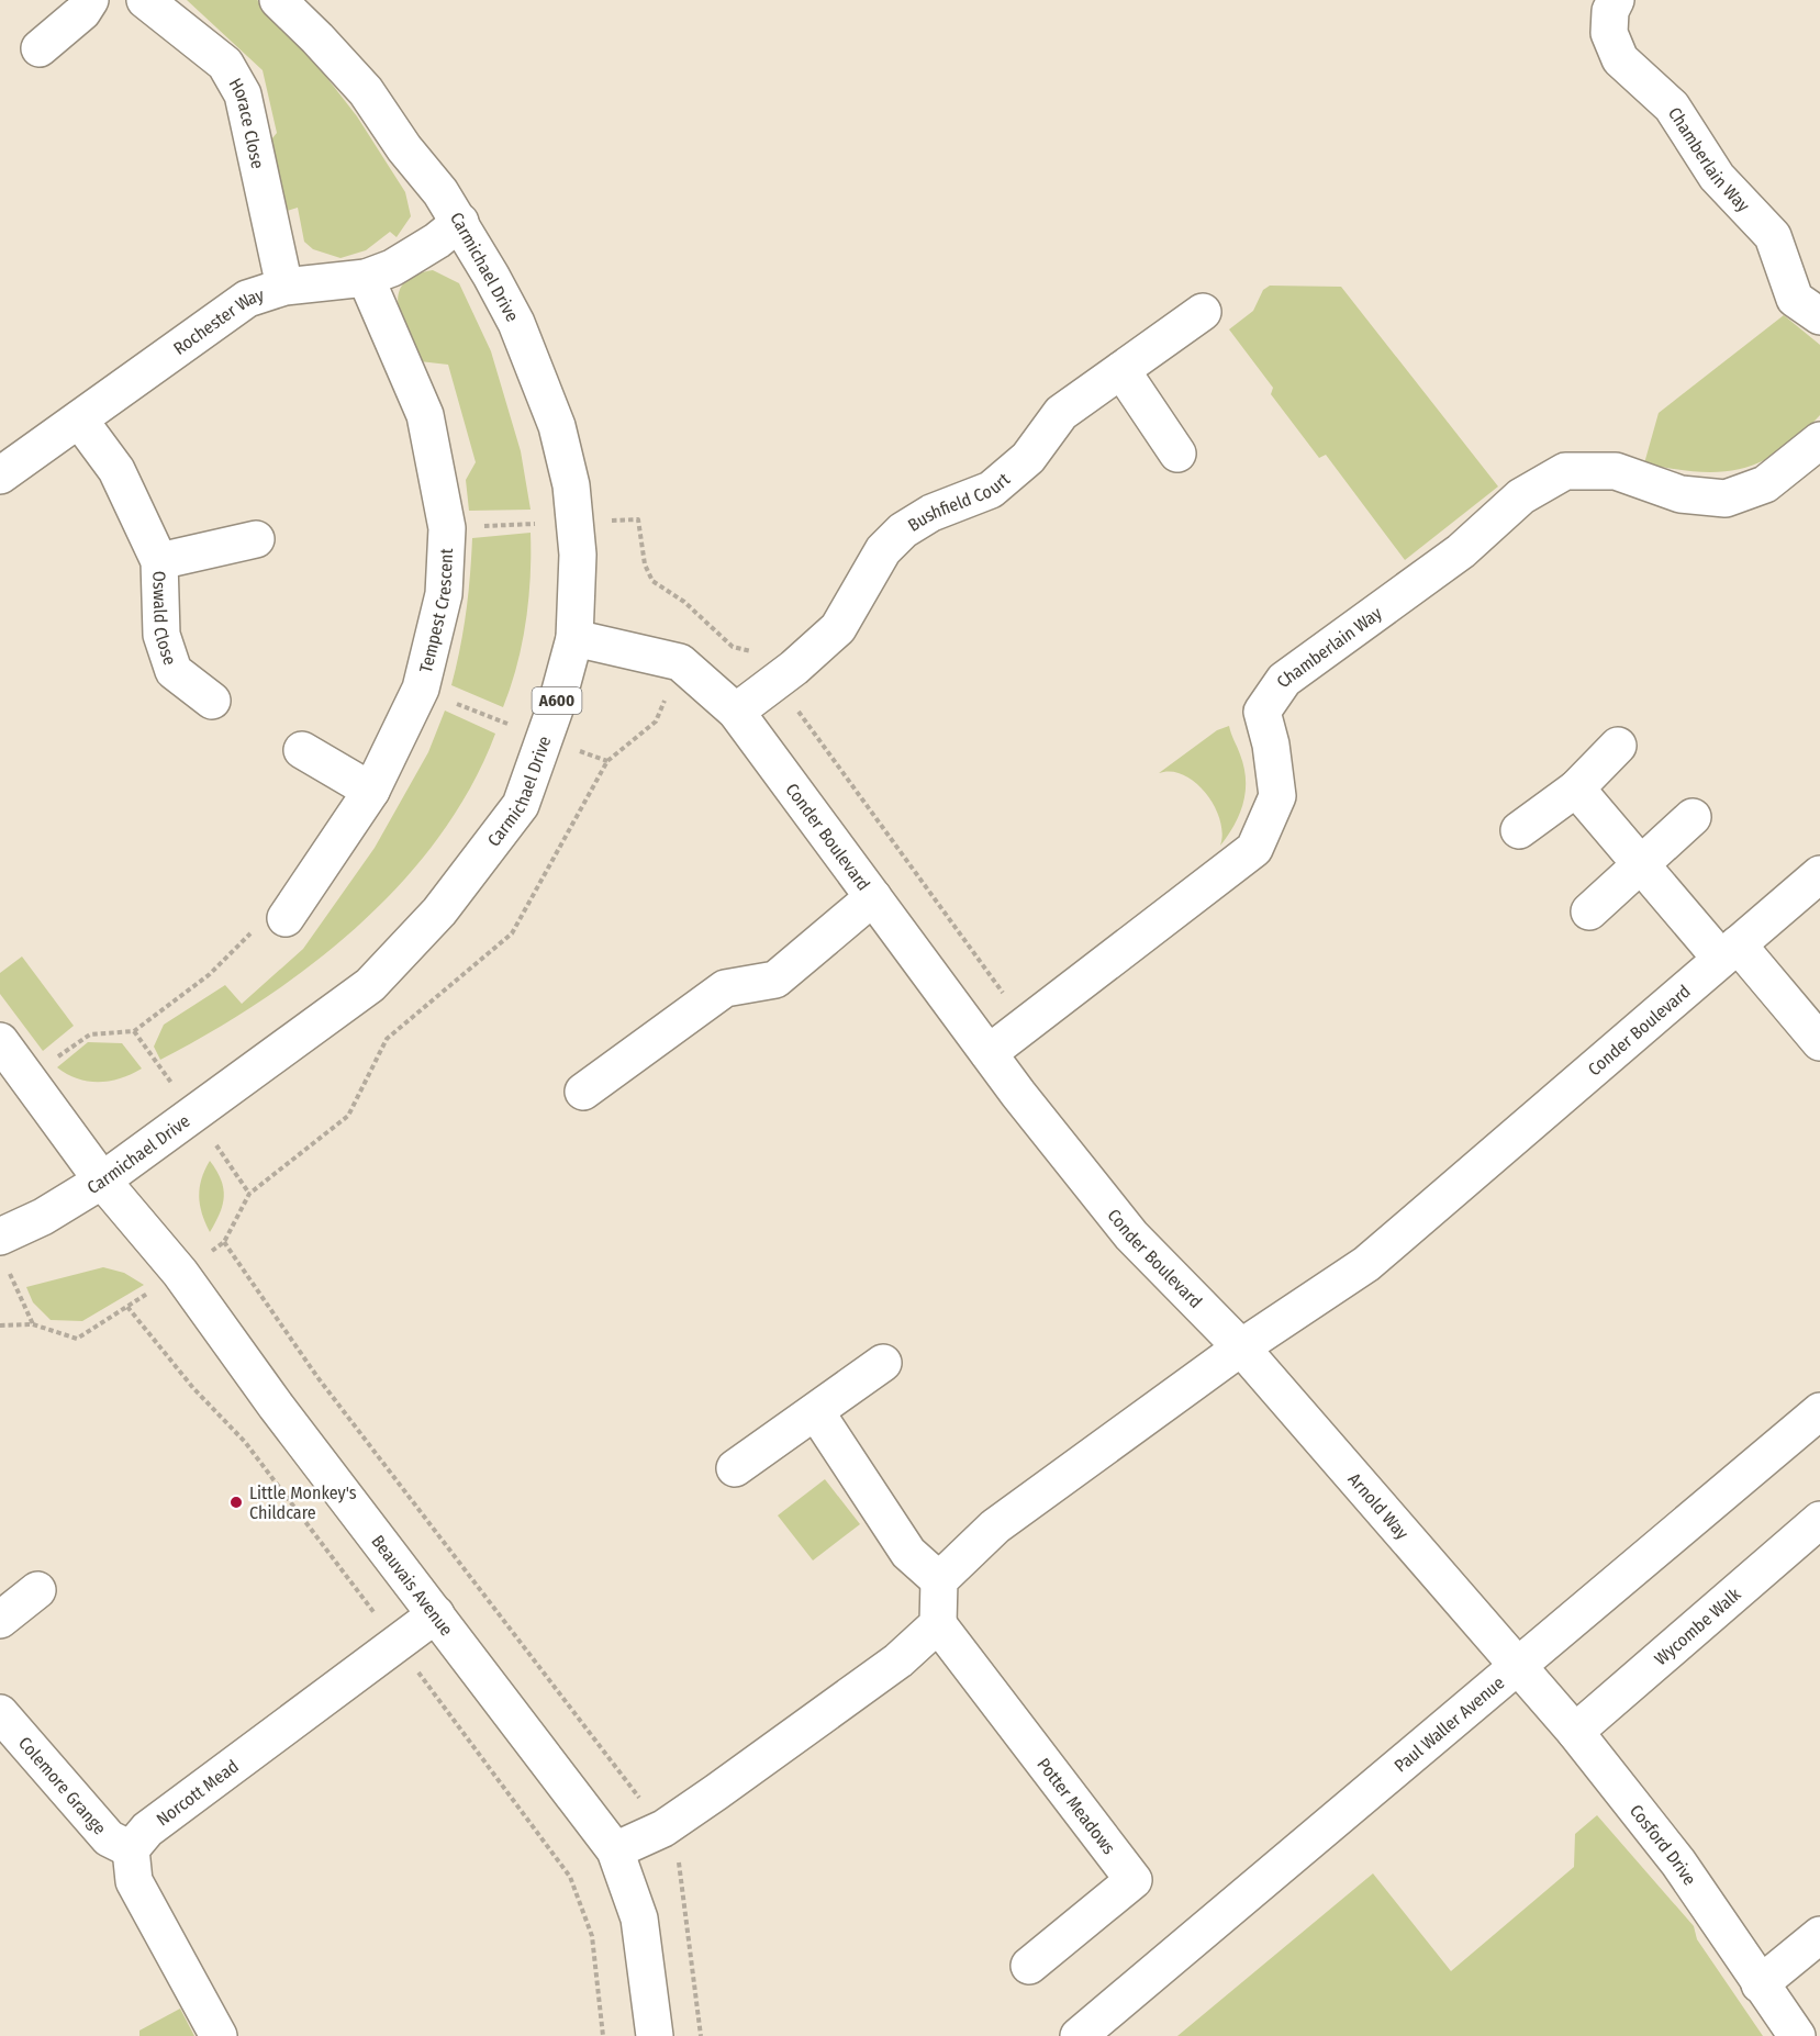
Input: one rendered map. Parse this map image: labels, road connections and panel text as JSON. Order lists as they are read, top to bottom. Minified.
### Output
{"streets":{"street":["Horace Close","Chamberlain Way","Carmichael Drive","Rochester Way","Bushfield Court","Tempest Crescent","Oswald Close","A600","Conder Boulevard","Arnold Way","Beauvais Avenue","Wycombe Walk","Paul Waller Avenue","Colemore Grange","Norcott Mead","Potter Meadows","Cosford Drive"]},"crossings":[["Horace Close","Rochester Way"],["Chamberlain Way","Conder Boulevard"],["Carmichael Drive","Rochester Way"],["Carmichael Drive","Conder Boulevard"],["Carmichael Drive","Beauvais Avenue"],["Rochester Way","Tempest Crescent"],["Rochester Way","Oswald Close"],["Bushfield Court","Conder Boulevard"],["Conder Boulevard","Arnold Way"],["Arnold Way","Paul Waller Avenue"],["Arnold Way","Cosford Drive"],["Beauvais Avenue","Norcott Mead"],["Wycombe Walk","Cosford Drive"],["Paul Waller Avenue","Cosford Drive"],["Colemore Grange","Norcott Mead"]],"places":["Little Monkey's Childcare"]}
